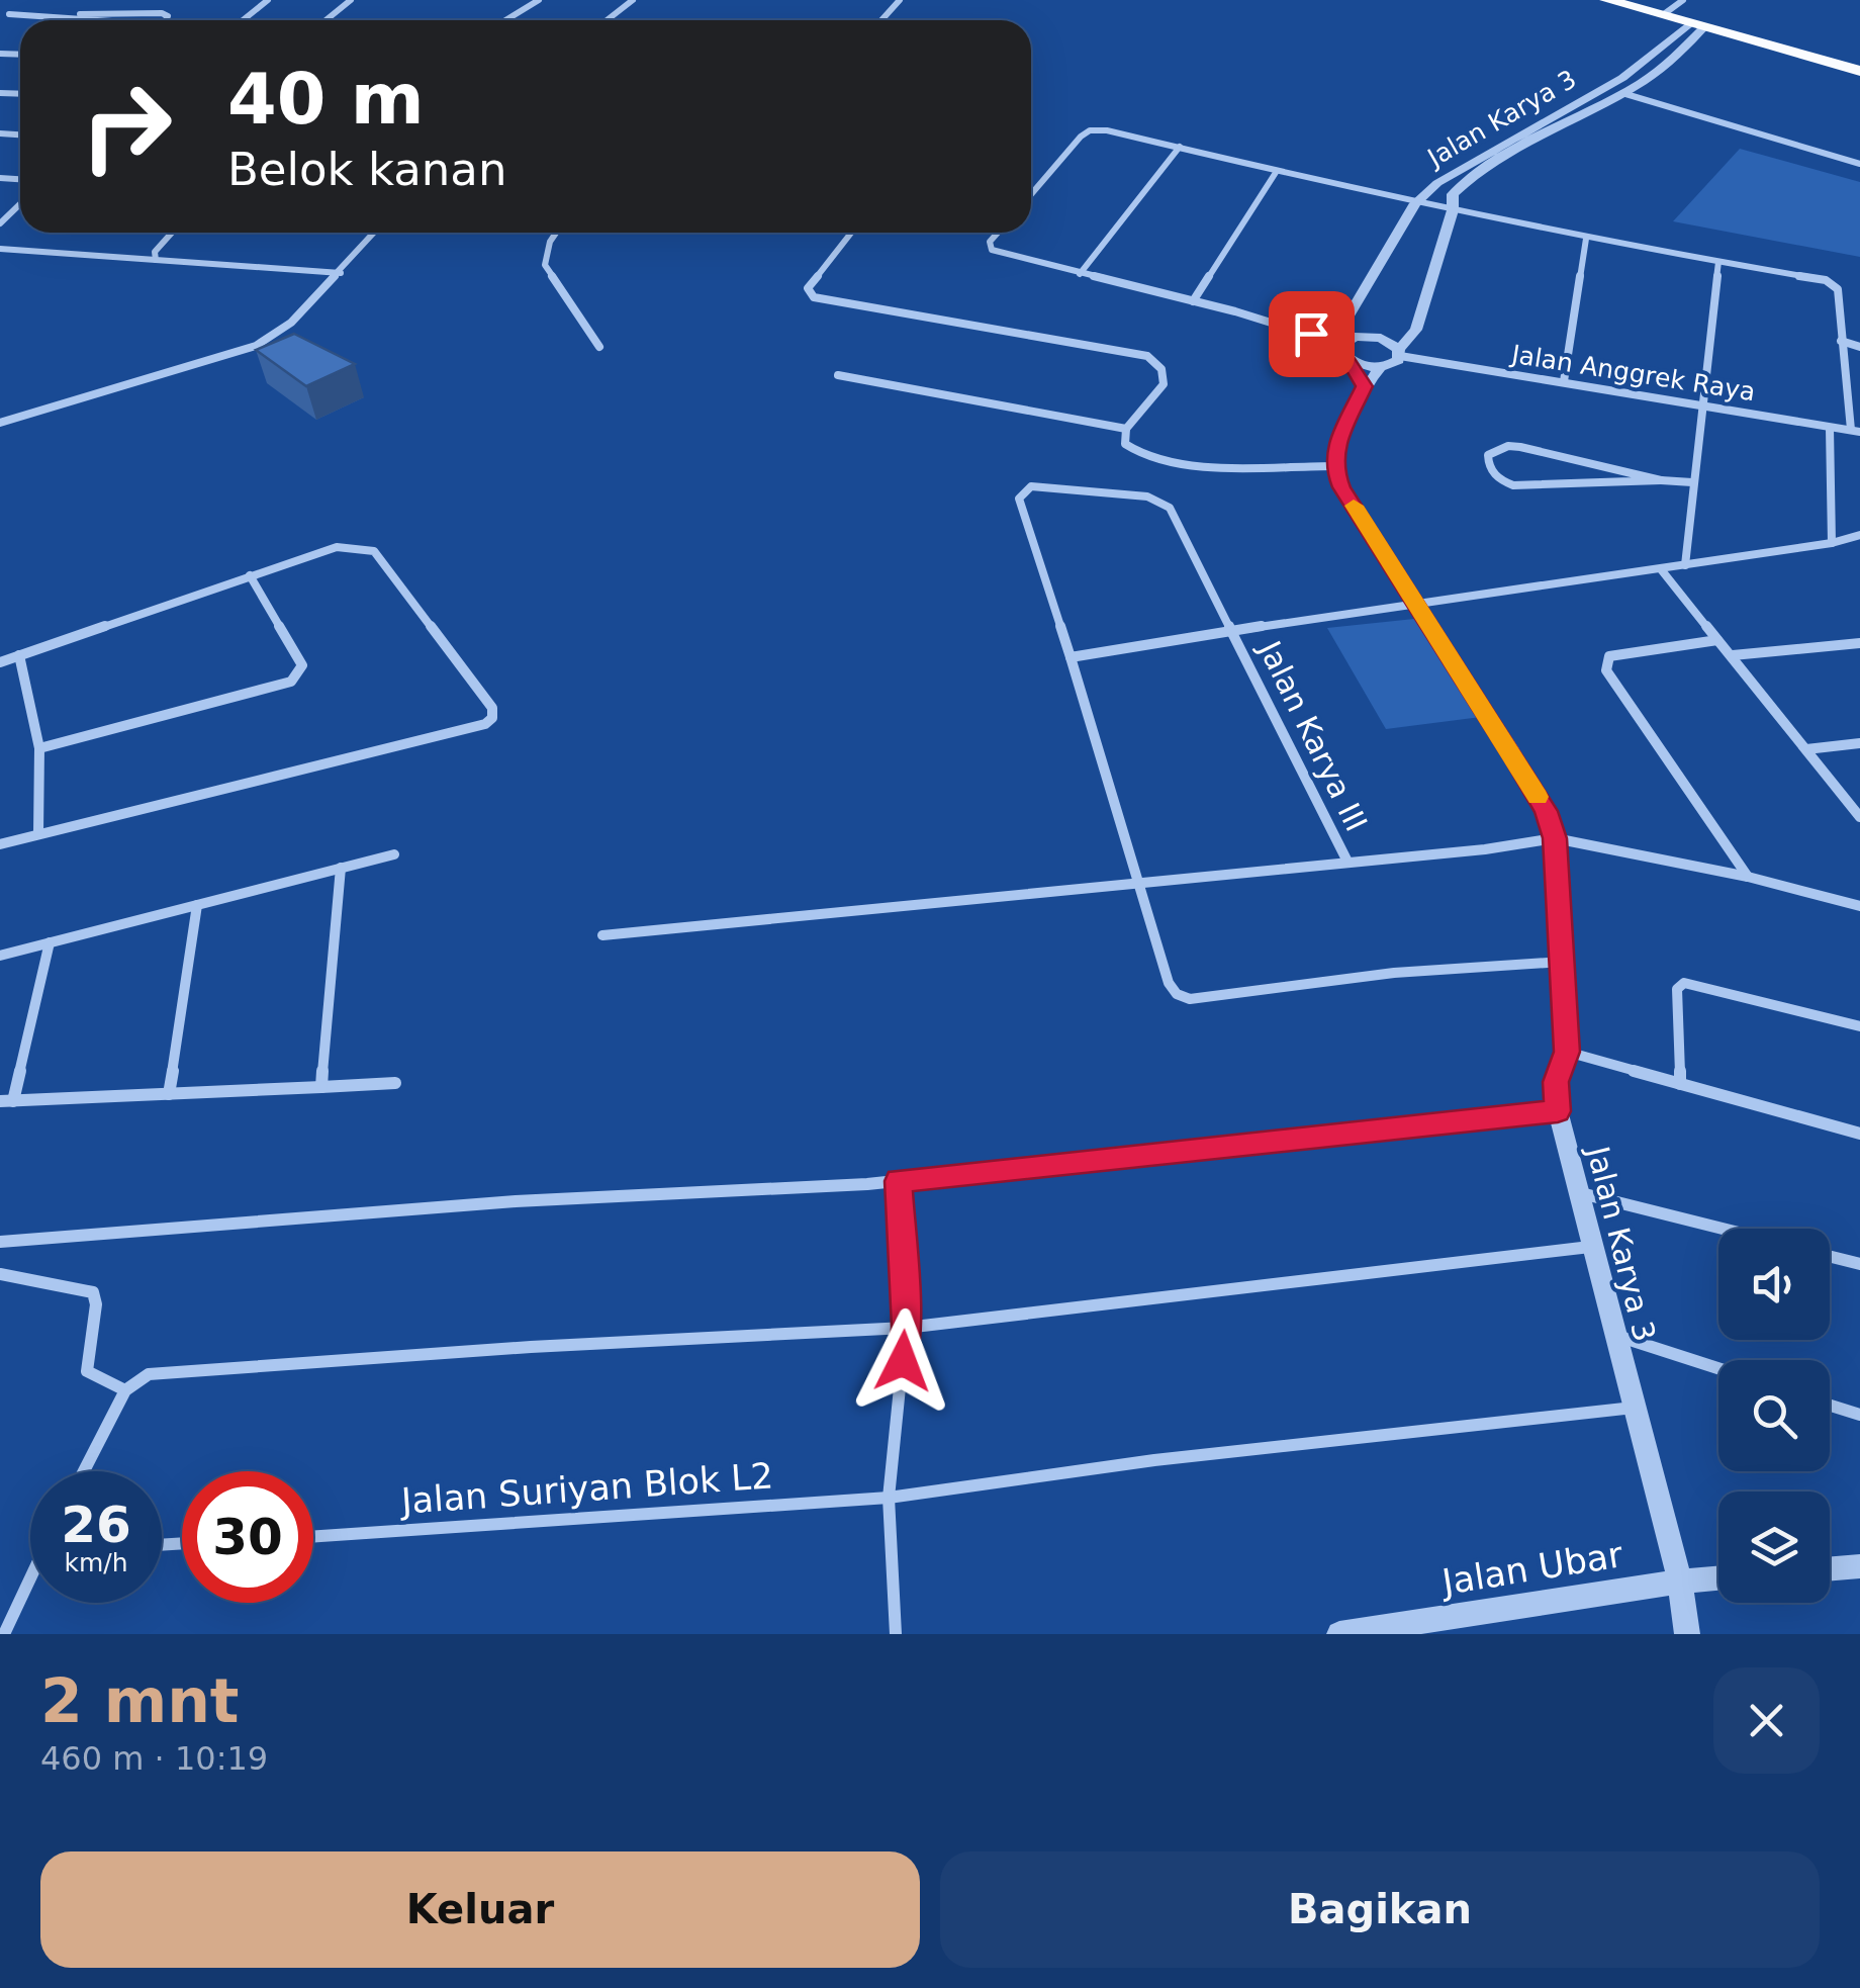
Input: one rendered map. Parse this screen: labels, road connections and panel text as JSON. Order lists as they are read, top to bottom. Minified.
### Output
{"streets":{"street":["Jalan Karya 3","Jalan Anggrek Raya","Jalan Karya III","Jalan Suriyan Blok L2","Jalan Ubar"]},"crossings":[["Jalan Karya 3","Jalan Anggrek Raya"],["Jalan Karya 3","Jalan Suriyan Blok L2"],["Jalan Karya 3","Jalan Ubar"]],"page":{"turn":["40 m","Belok kanan"],"speed":"26 km/h","limit":"30","heading":["2 mnt","460 m · 10:19"],"buttons":["Keluar","Bagikan"]}}
